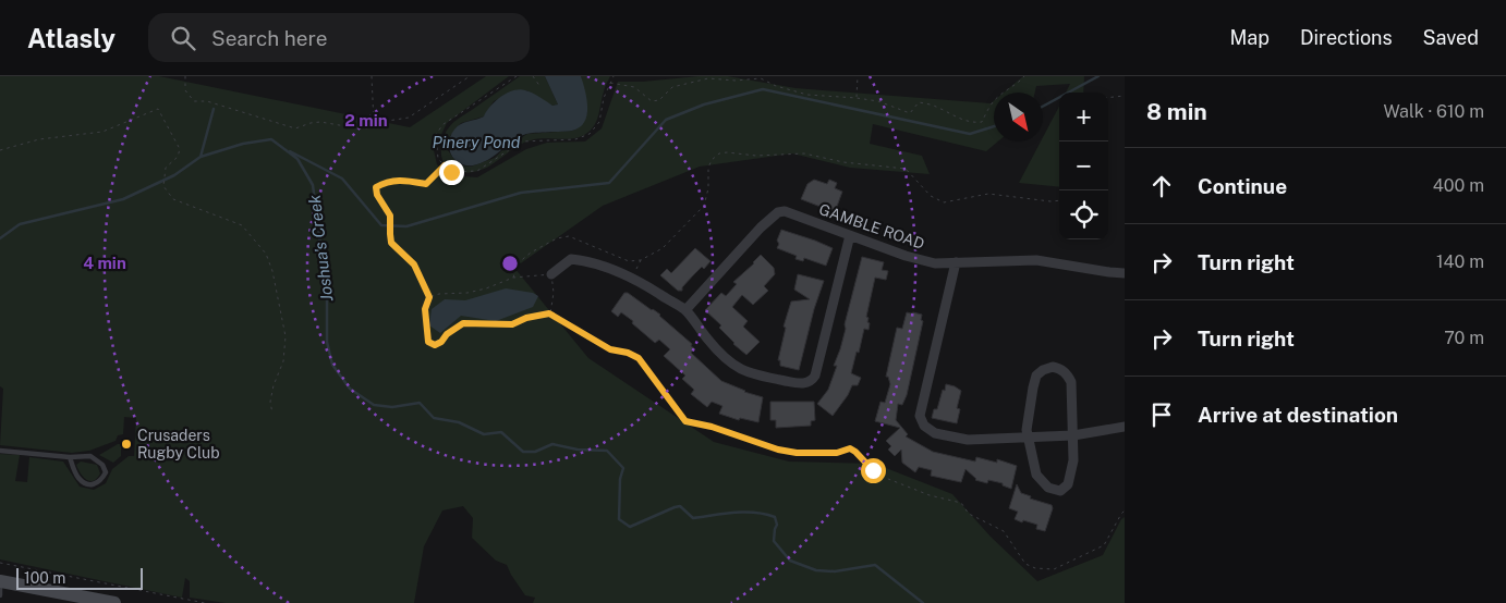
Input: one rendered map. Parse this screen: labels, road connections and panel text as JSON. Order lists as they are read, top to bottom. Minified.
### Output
{"streets":{"street":["GAMBLE ROAD"]},"water":["Pinery Pond","Joshua's Creek"],"places":["Crusaders Rugby Club"],"scale_bar":"100 m","north":"bottom right","page":{"header":"Atlasly","search":"Search here","nav":["Map","Directions","Saved"],"heading":["8 min","Walk · 610 m"],"map_buttons":["+","−"],"list":[["Continue","400 m"],["Turn right","140 m"],["Turn right","70 m"],"Arrive at destination"],"scale":"100 m"},"rings":["2 min","4 min"]}
